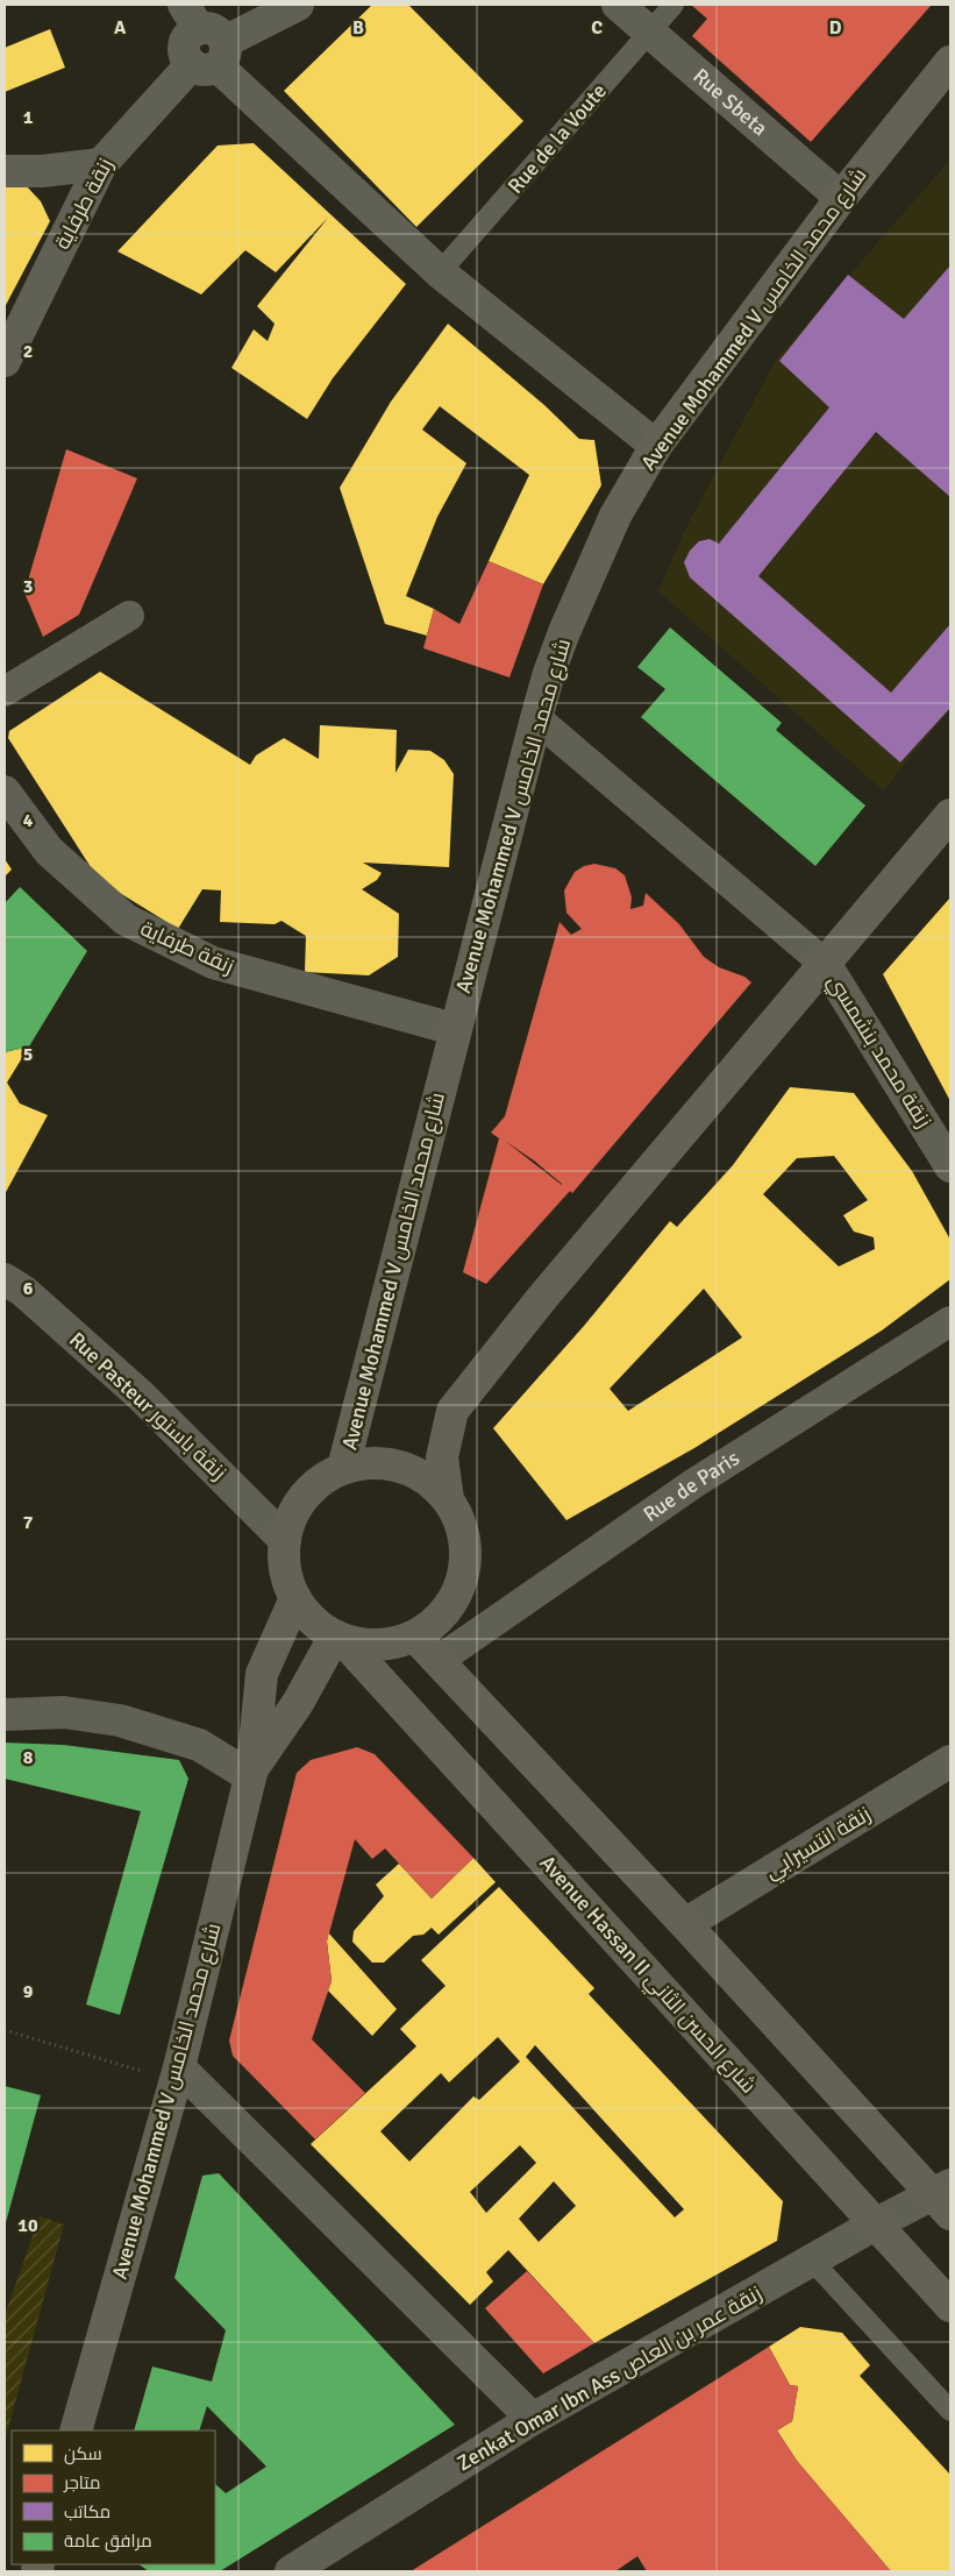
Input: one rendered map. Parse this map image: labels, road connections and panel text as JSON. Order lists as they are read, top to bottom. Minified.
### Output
{"streets":{"main road":["Avenue Mohammed V شارع محمد الخامس","Avenue Hassan II شارع الحسن الثاني"],"street":["Rue Sbeta","زنقة طرفاية","زنقة محمد بنشمسي","Rue Pasteur زنقة باستور","Rue de Paris","زنقة انتسيرابي","Zenkat Omar Ibn Ass زنقة عمر بن العاص"],"lane":["Rue de la Voute"]},"crossings":[["Rue Sbeta","Rue de la Voute"],["Rue Sbeta","Avenue Mohammed V شارع محمد الخامس"],["زنقة طرفاية","Avenue Mohammed V شارع محمد الخامس"],["Avenue Mohammed V شارع محمد الخامس","Rue Pasteur زنقة باستور"],["Avenue Mohammed V شارع محمد الخامس","Avenue Hassan II شارع الحسن الثاني"],["Rue Pasteur زنقة باستور","Avenue Hassan II شارع الحسن الثاني"],["Avenue Hassan II شارع الحسن الثاني","Zenkat Omar Ibn Ass زنقة عمر بن العاص"]],"legend":["سكن","متاجر","مكاتب","مرافق عامة"],"grid":{"columns":["A","B","C","D"],"rows":["1","2","3","4","5","6","7","8","9","10"]}}
